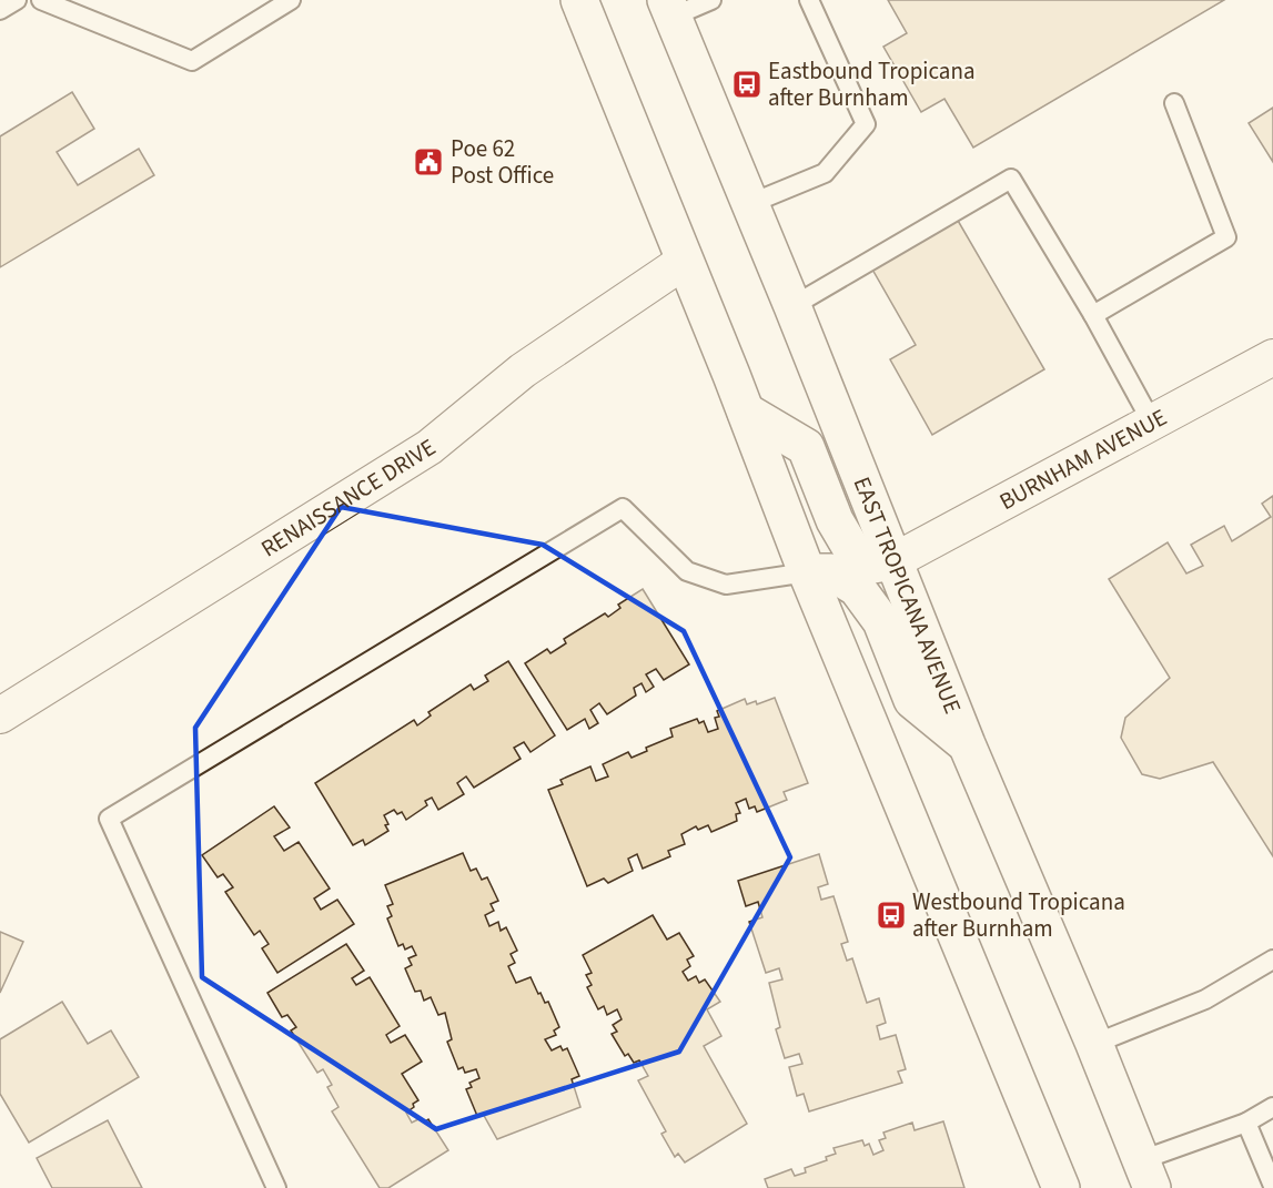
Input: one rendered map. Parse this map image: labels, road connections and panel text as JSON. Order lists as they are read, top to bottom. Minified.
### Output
{"streets":{"main road":["EAST TROPICANA AVENUE"],"street":["BURNHAM AVENUE","RENAISSANCE DRIVE"]},"crossings":[["BURNHAM AVENUE","EAST TROPICANA AVENUE"]],"places":{"bus stop":["Eastbound Tropicana after Burnham","Westbound Tropicana after Burnham"],"public building":["Poe 62 Post Office"]}}
